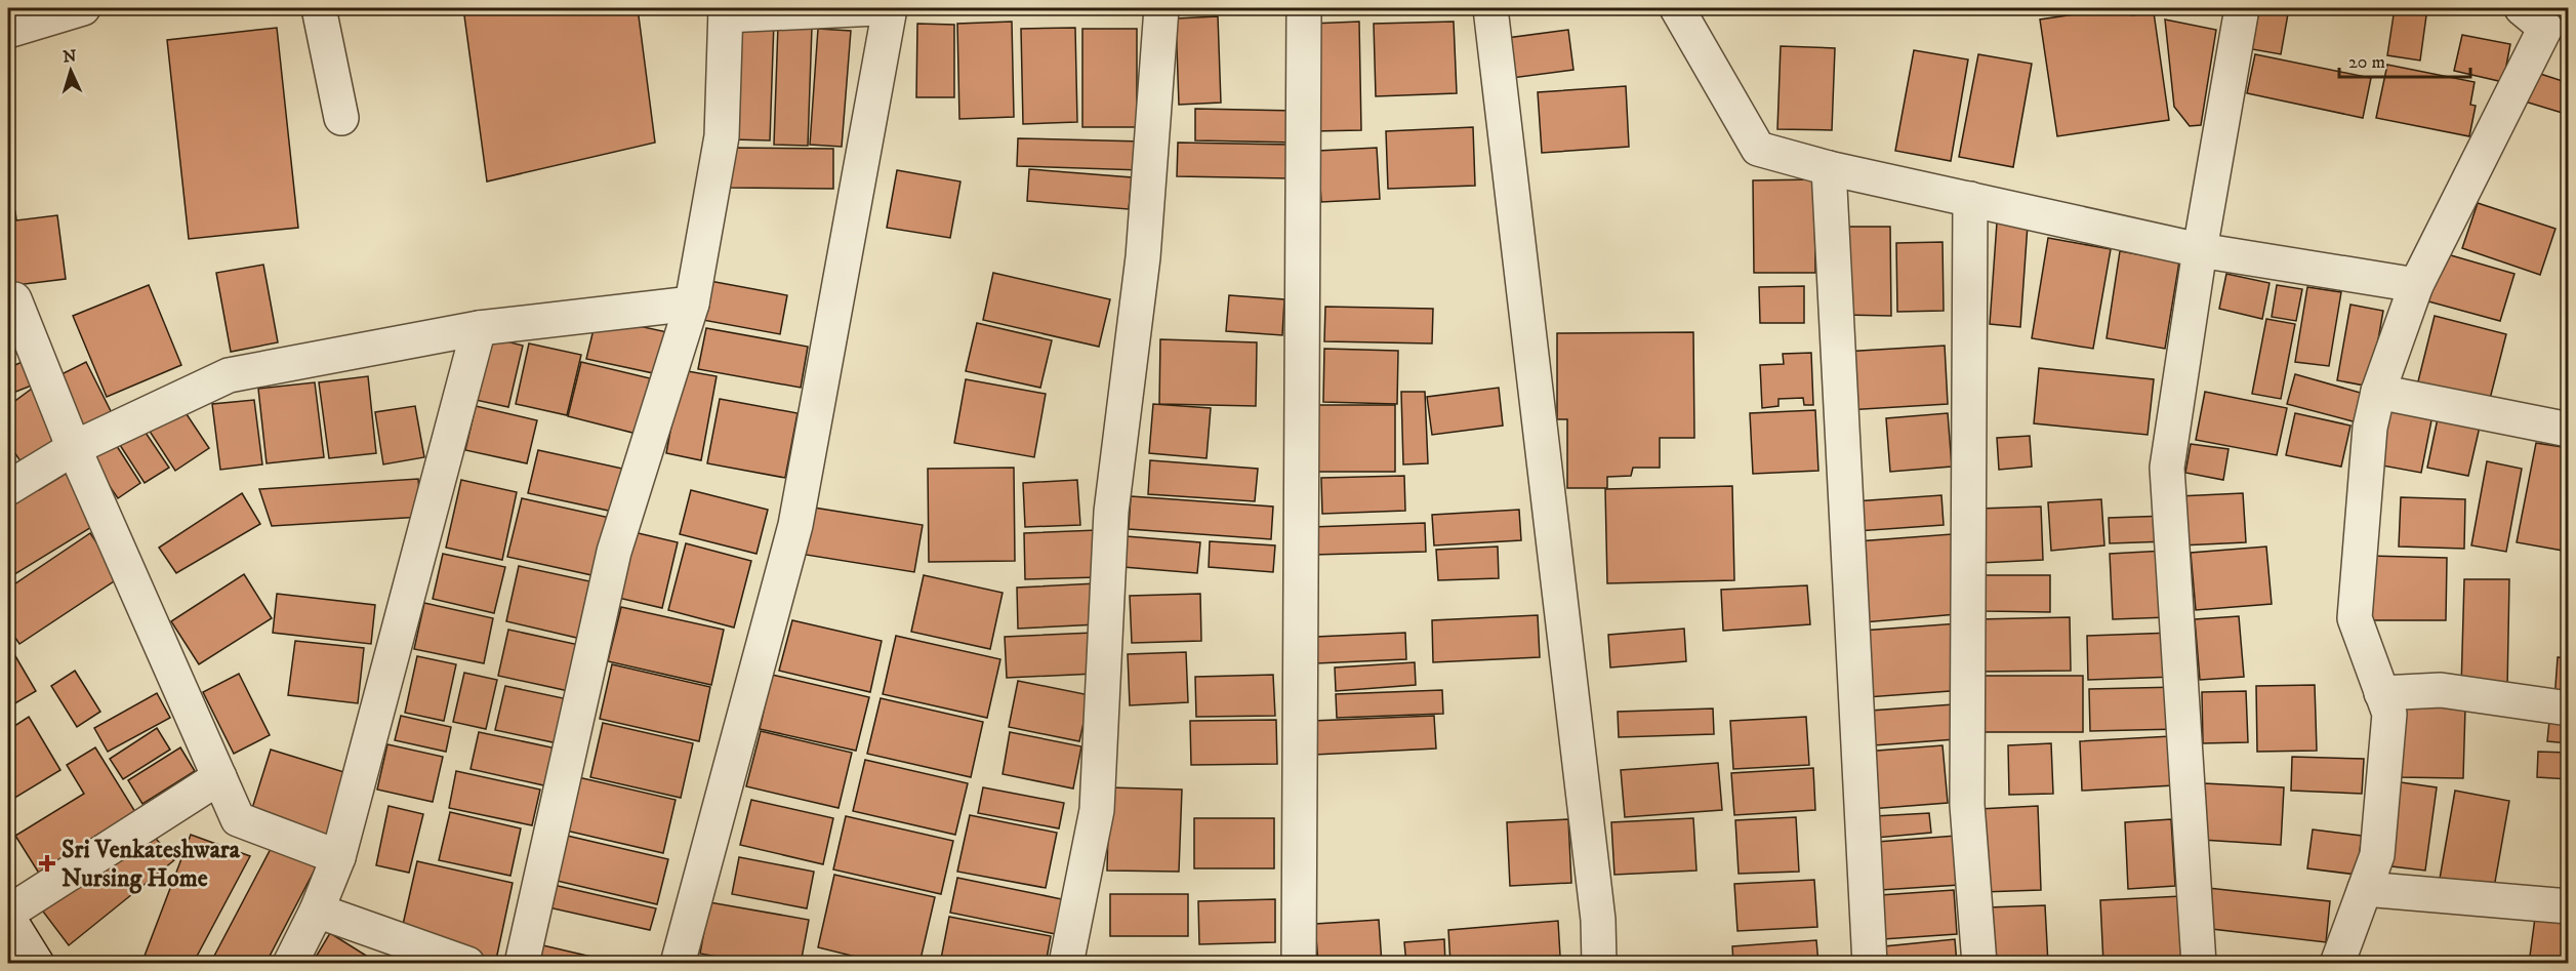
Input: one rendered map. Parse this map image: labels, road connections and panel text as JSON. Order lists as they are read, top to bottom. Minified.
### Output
{"places":{"health":["Sri Venkateshwara Nursing Home"]},"scale_bar":"20 m","north":"top"}
